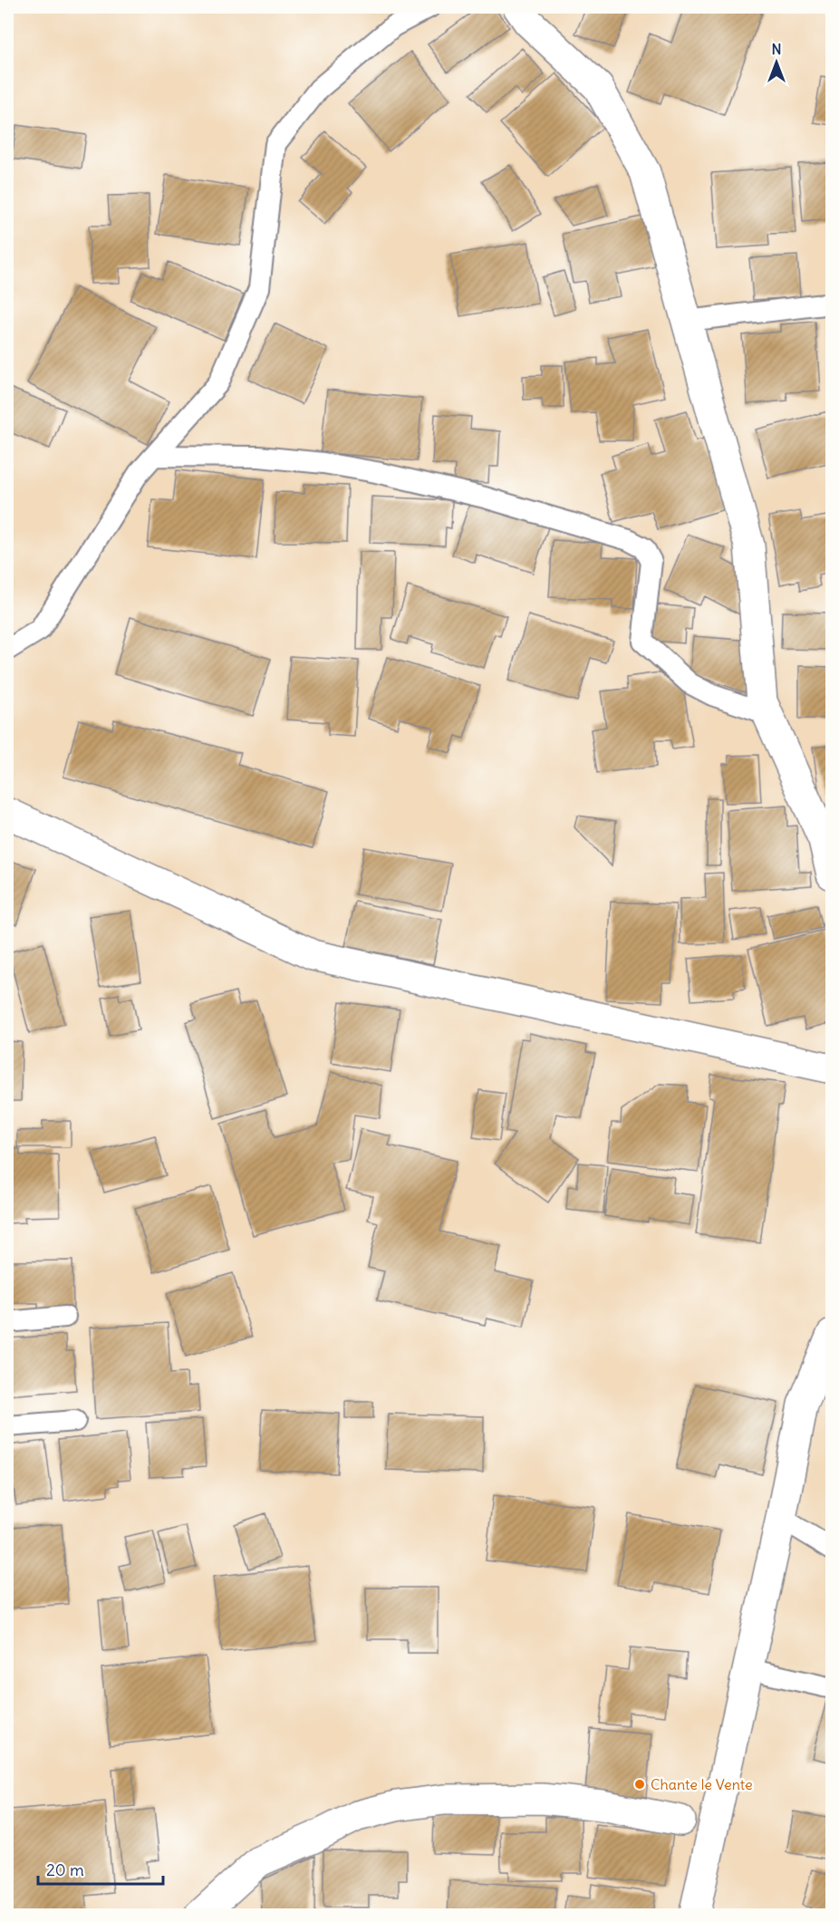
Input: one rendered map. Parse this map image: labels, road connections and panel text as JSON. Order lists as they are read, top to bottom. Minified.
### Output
{"places":["Chante le Vente"],"scale_bar":"20 m","north":"top"}
